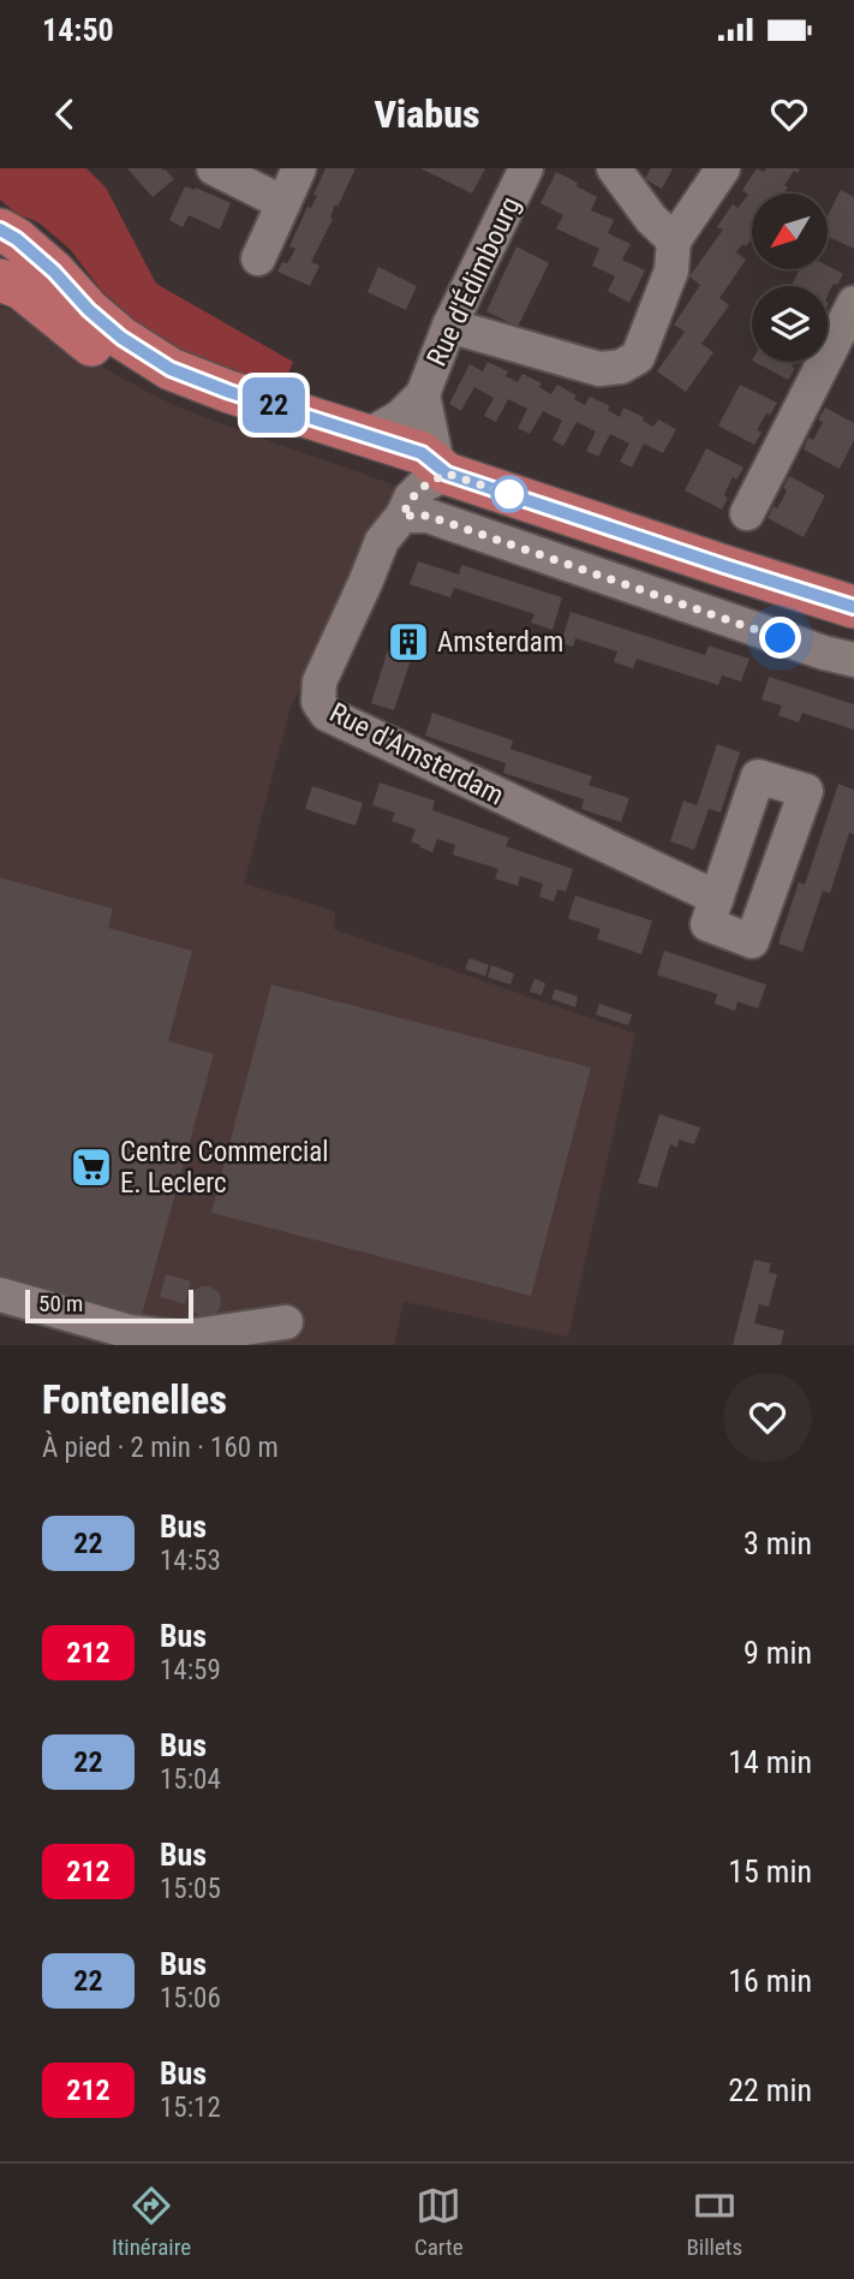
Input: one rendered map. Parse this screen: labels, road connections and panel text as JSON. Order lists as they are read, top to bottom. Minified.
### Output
{"streets":{"street":["Rue d'Édimbourg","Rue d'Amsterdam"]},"crossings":[["Rue d'Édimbourg","Rue d'Amsterdam"]],"places":{"building":["Amsterdam"],"supermarket":["Centre Commercial E. Leclerc"]},"lines":["bus line 22"],"scale_bar":"50 m","north":"bottom left","page":{"status":"14:50","header":"Viabus","on_map":"22","scale":"50 m","heading":["Fontenelles","À pied · 2 min · 160 m"],"list":[{"mark":"22","name":"Bus","note":"14:53","value":"3 min"},{"mark":"212","name":"Bus","note":"14:59","value":"9 min"},{"mark":"22","name":"Bus","note":"15:04","value":"14 min"},{"mark":"212","name":"Bus","note":"15:05","value":"15 min"},{"mark":"22","name":"Bus","note":"15:06","value":"16 min"},{"mark":"212","name":"Bus","note":"15:12","value":"22 min"}],"tabs":["Itinéraire","Carte","Billets"]}}
